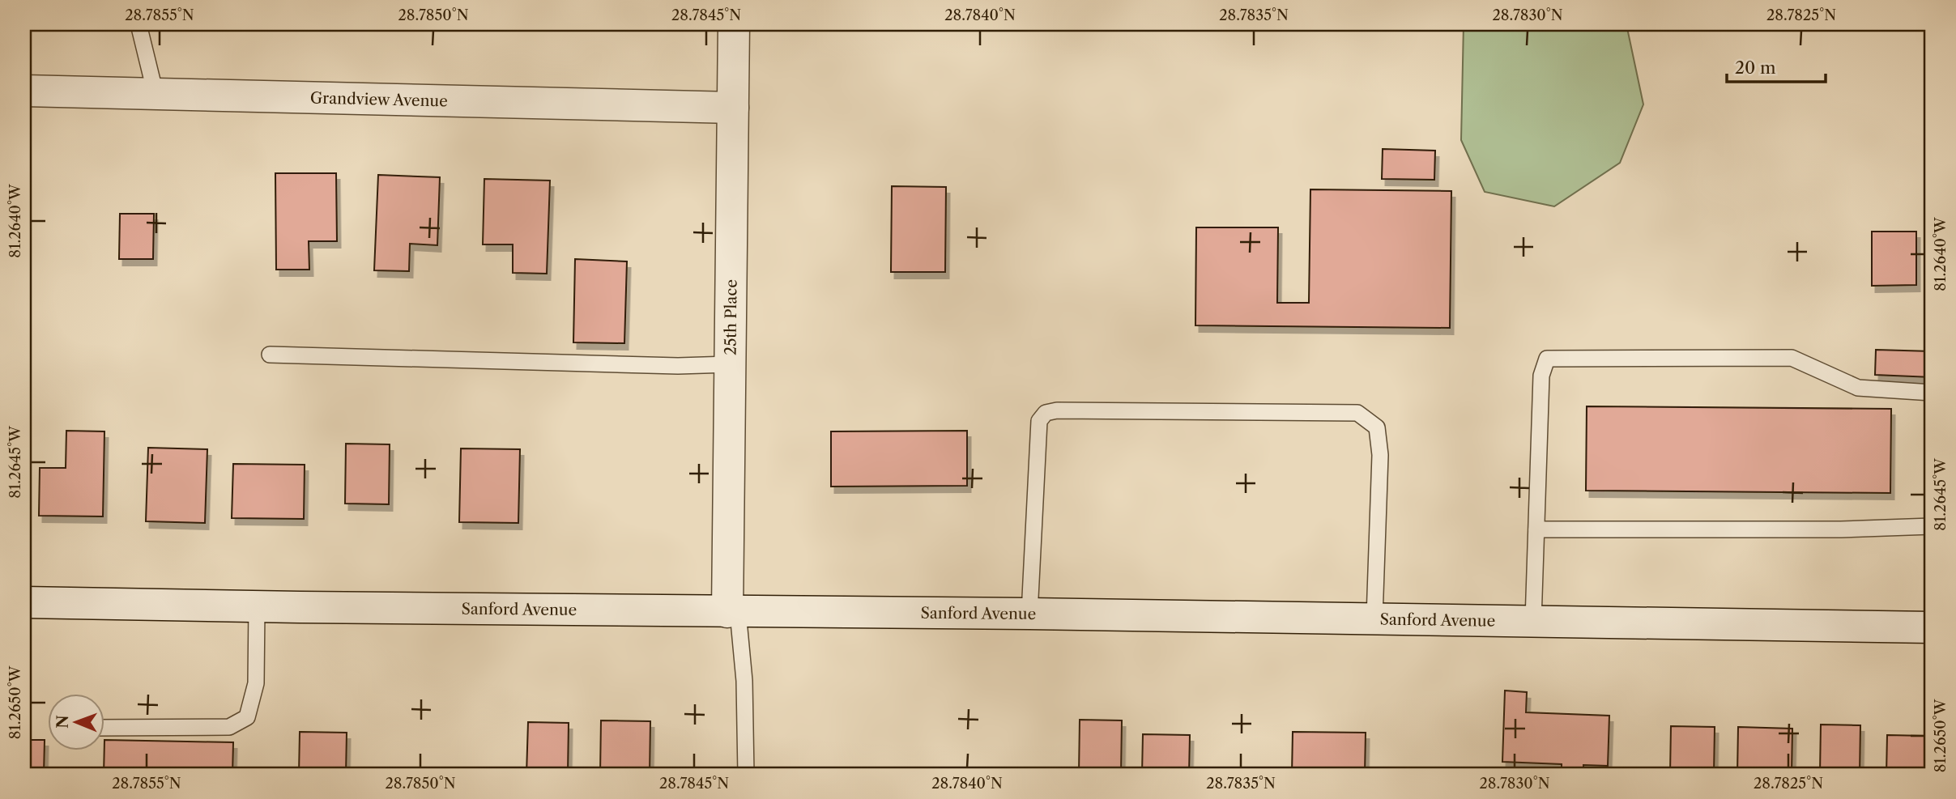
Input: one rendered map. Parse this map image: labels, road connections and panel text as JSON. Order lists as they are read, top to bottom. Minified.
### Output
{"streets":{"main road":["Grandview Avenue","25th Place","Sanford Avenue"]},"crossings":[["Grandview Avenue","25th Place"],["25th Place","Sanford Avenue"]],"scale_bar":"20 m","north":"left","coordinates":["28.7855°N","28.7850°N","28.7845°N","28.7840°N","28.7835°N","28.7830°N","28.7825°N","81.2640°W","81.2645°W","81.2650°W"]}
